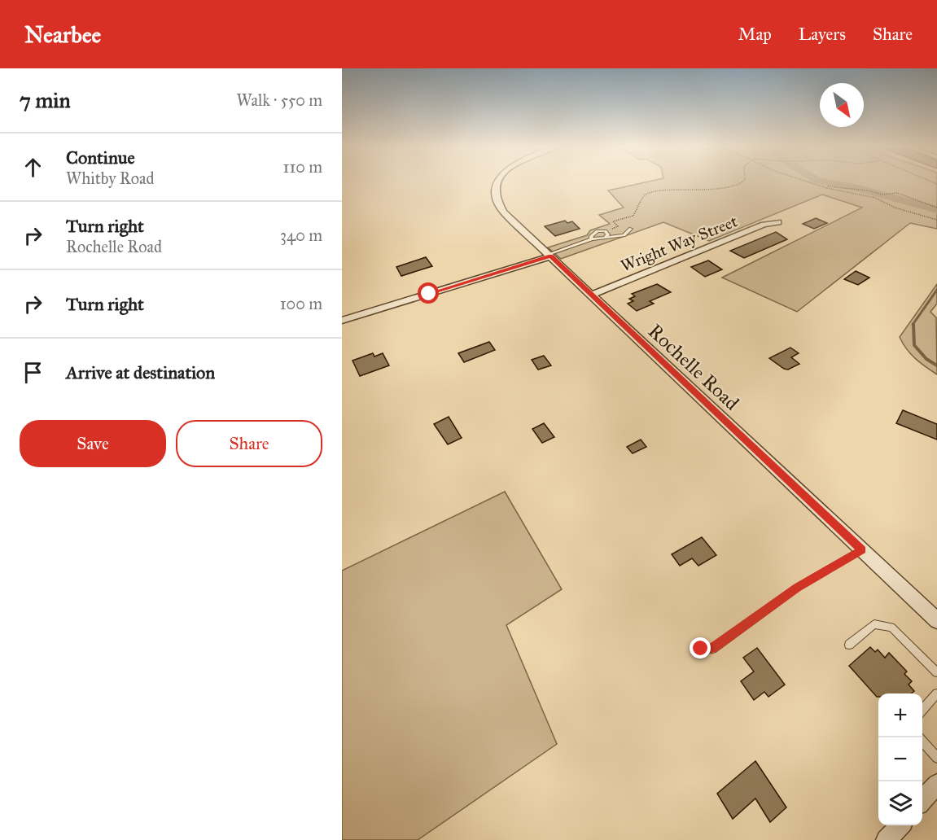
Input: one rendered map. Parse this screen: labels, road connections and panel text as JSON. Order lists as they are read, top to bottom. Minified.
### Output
{"streets":{"street":["Wright Way Street","Rochelle Road"]},"crossings":[["Wright Way Street","Rochelle Road"]],"north":"bottom right","page":{"header":"Nearbee","nav":["Map","Layers","Share"],"heading":["7 min","Walk · 550 m"],"list":[["Continue","Whitby Road","110 m"],["Turn right","Rochelle Road","340 m"],["Turn right","100 m"],"Arrive at destination"],"buttons":["Save","Share"],"map_buttons":["+","−"]}}
